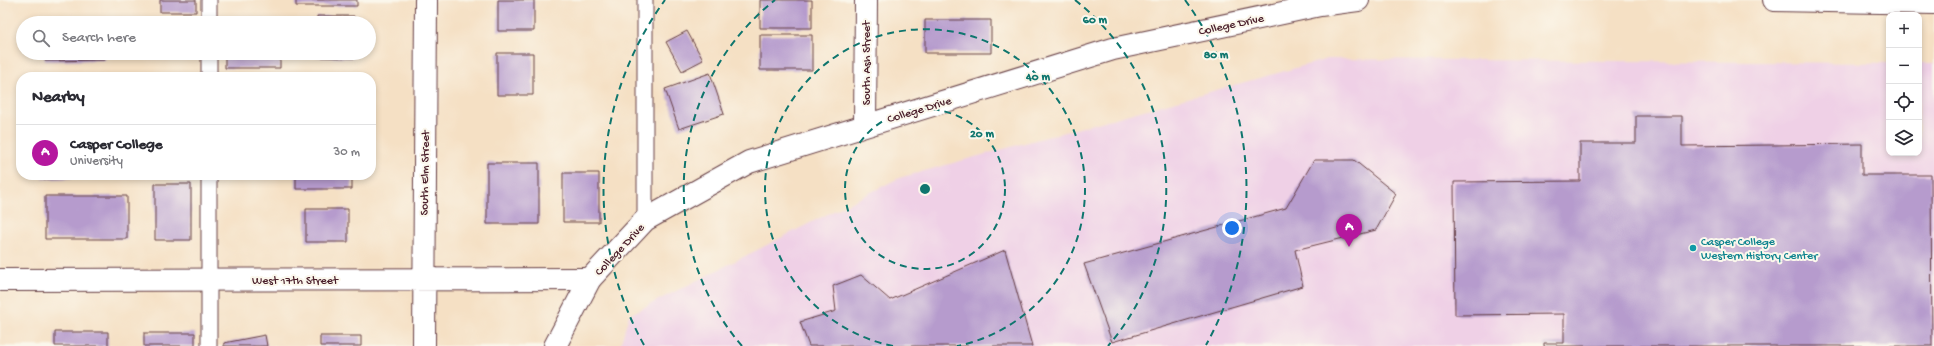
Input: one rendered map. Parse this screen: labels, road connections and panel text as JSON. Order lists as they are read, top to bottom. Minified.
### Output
{"streets":{"street":["College Drive","South Ash Street","South Elm Street","West 17th Street"]},"crossings":[["College Drive","South Ash Street"],["College Drive","West 17th Street"],["South Elm Street","West 17th Street"]],"places":["Casper College Western History Center"],"page":{"map_buttons":["+","−"],"search":"Search here","heading":"Nearby","list":[{"mark":"A","name":"Casper College","note":"University","value":"30 m"}],"pins":"A"},"rings":["60 m","80 m","40 m","20 m"]}
